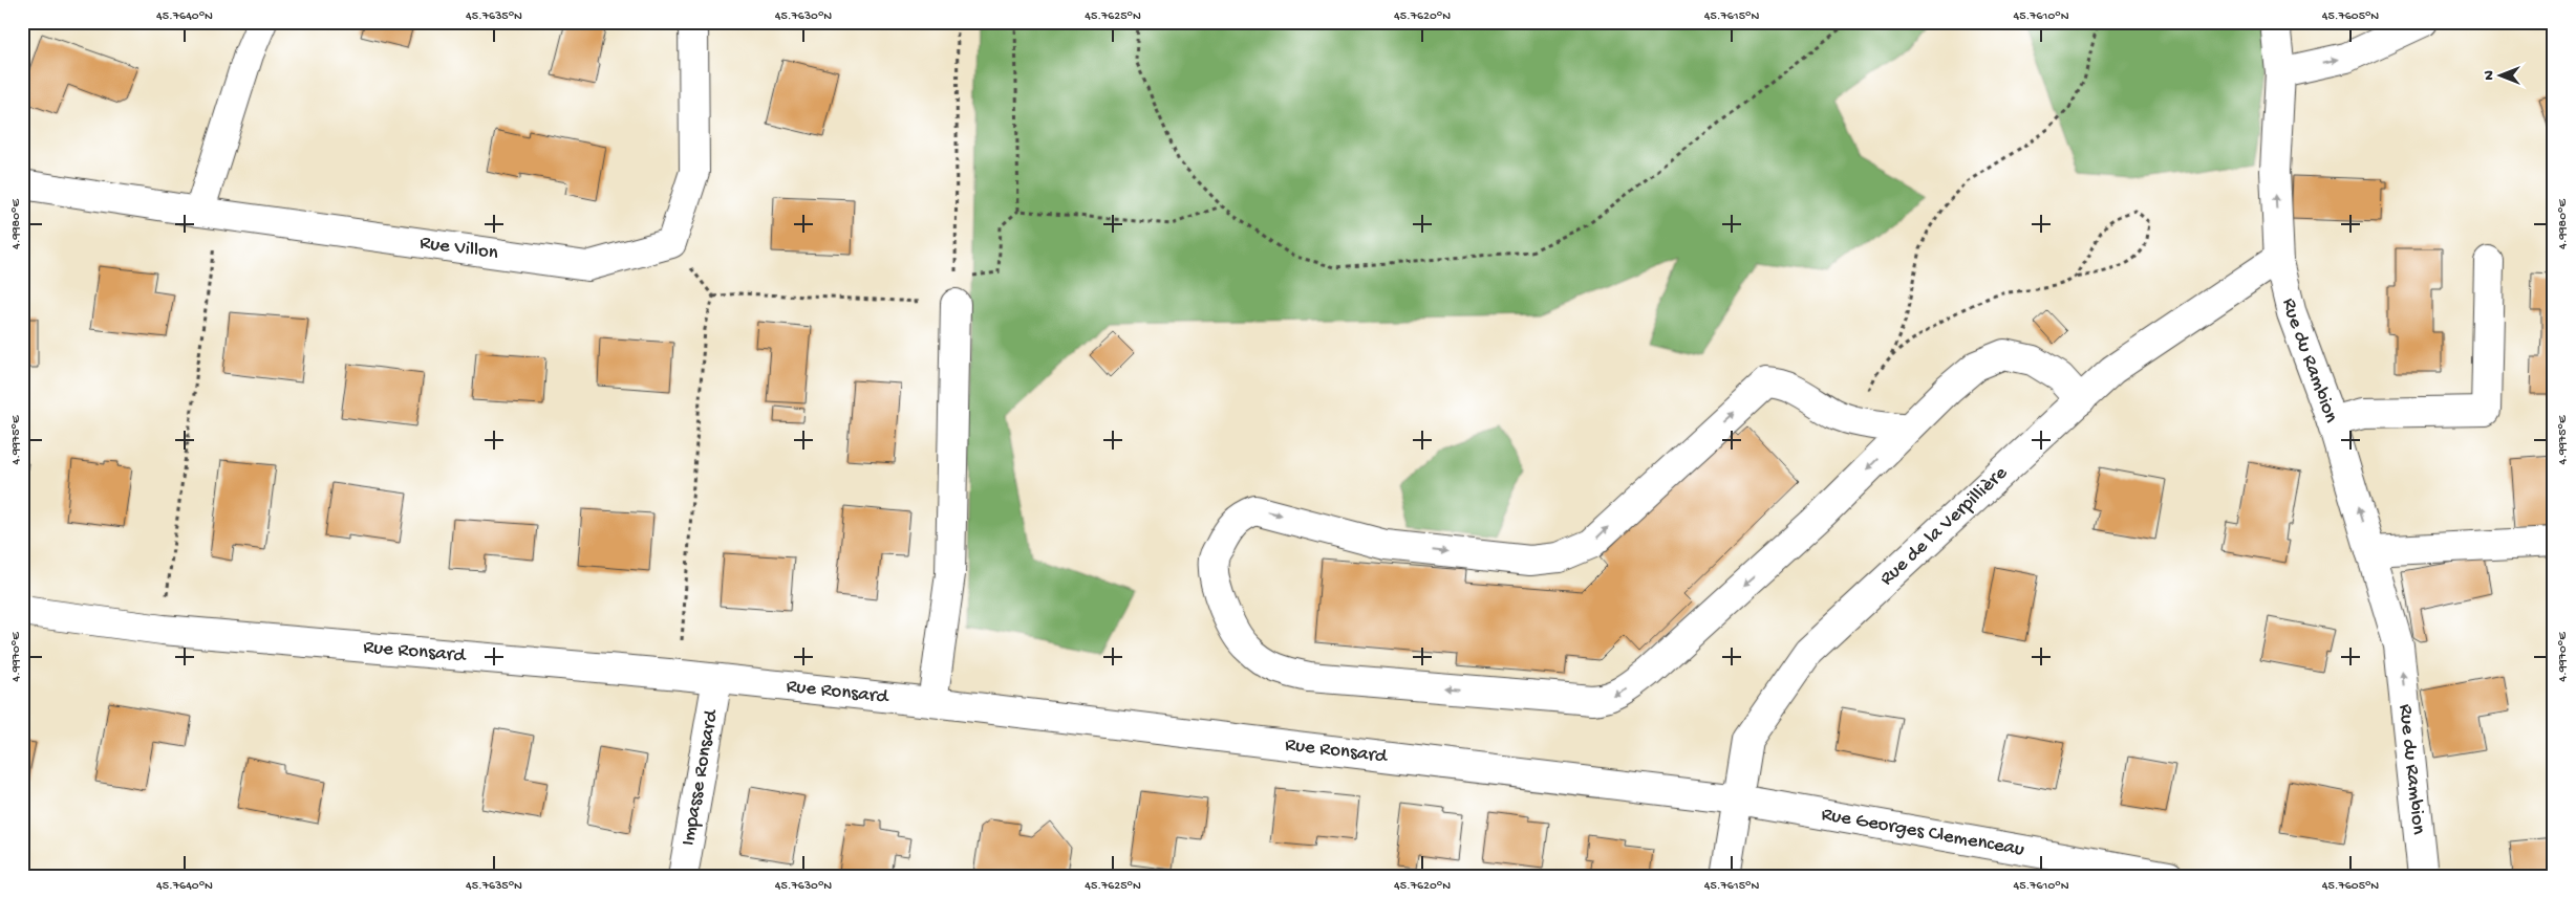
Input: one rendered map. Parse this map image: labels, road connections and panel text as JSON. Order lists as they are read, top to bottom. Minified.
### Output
{"streets":{"street":["Rue Villon","Rue du Rambion","Rue de la Verpillière","Rue Ronsard","Impasse Ronsard","Rue Georges Clemenceau"]},"crossings":[["Rue du Rambion","Rue de la Verpillière"],["Rue de la Verpillière","Rue Ronsard"],["Rue de la Verpillière","Rue Georges Clemenceau"],["Rue Ronsard","Impasse Ronsard"],["Rue Ronsard","Rue Georges Clemenceau"]],"one_way":["Rue du Rambion"],"north":"left","coordinates":["45.7640°N","45.7635°N","45.7630°N","45.7625°N","45.7620°N","45.7615°N","45.7610°N","45.7605°N","4.9980°E","4.9975°E","4.9970°E"]}
